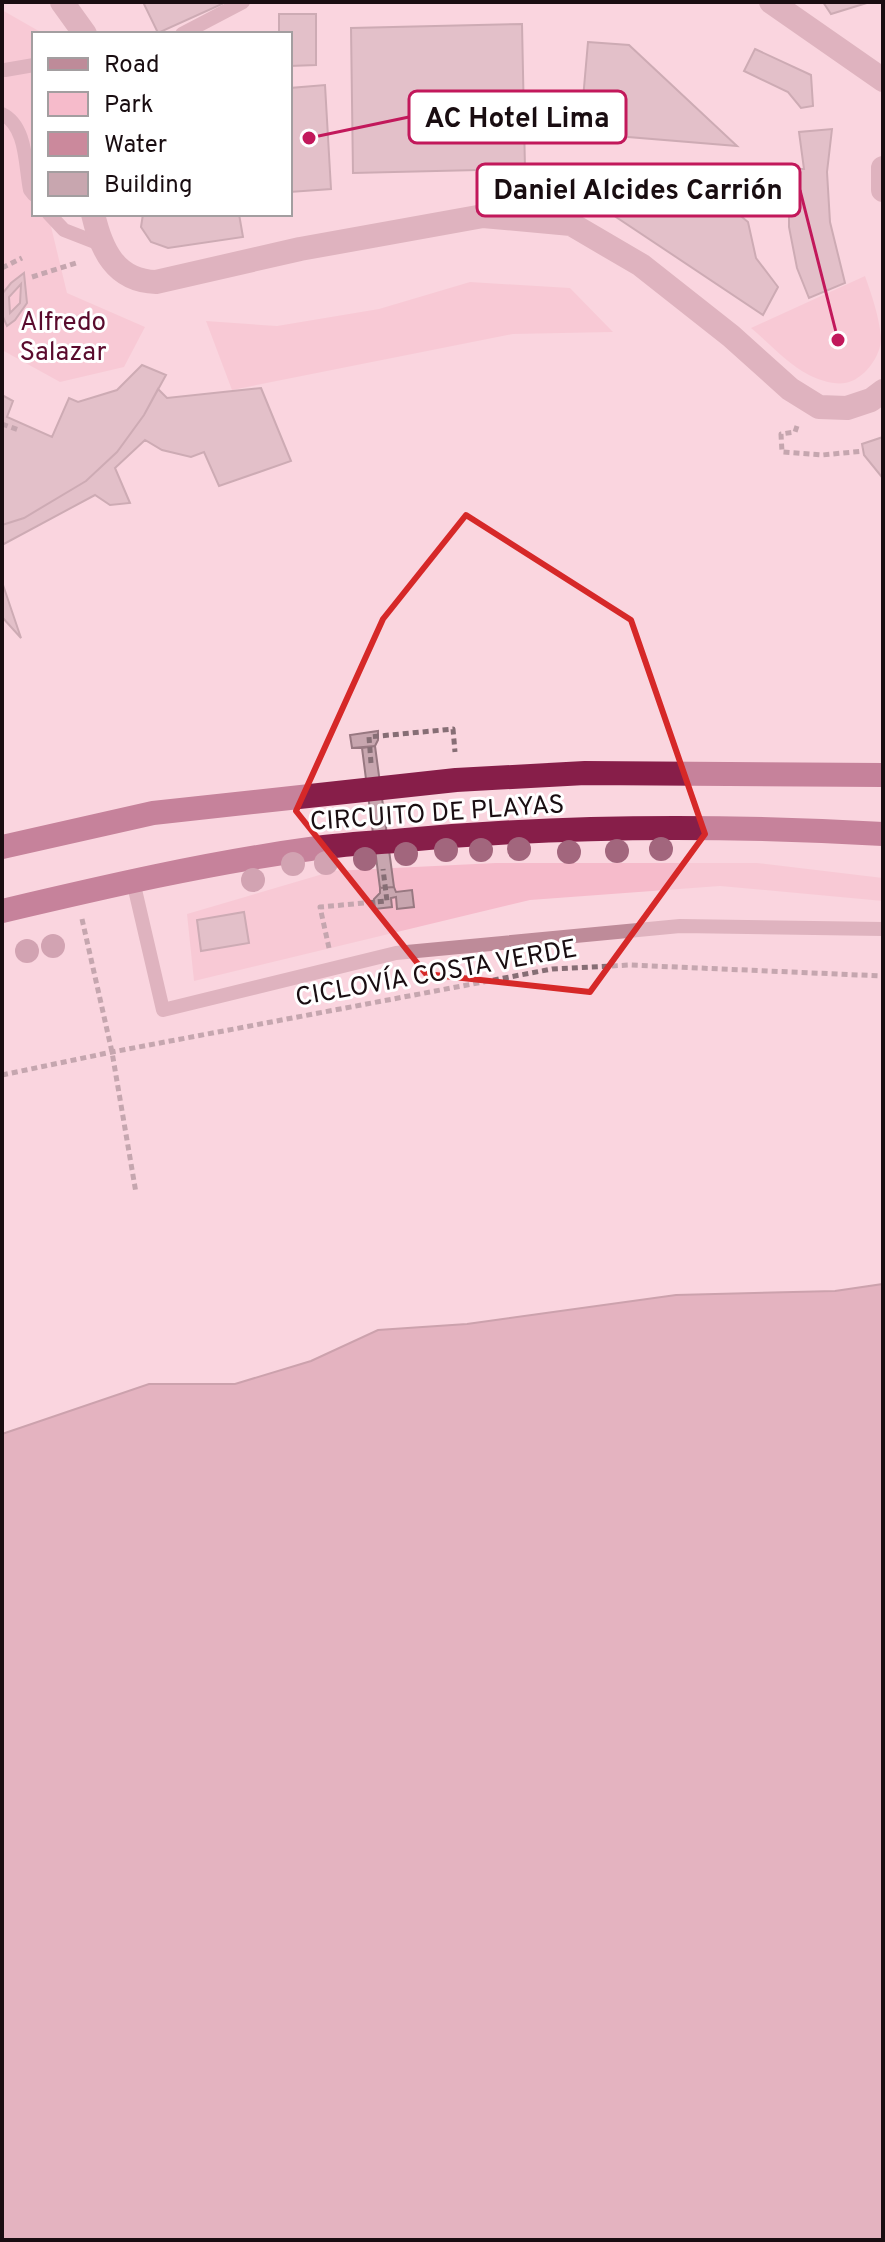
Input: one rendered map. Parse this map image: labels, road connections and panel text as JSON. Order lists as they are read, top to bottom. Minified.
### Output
{"streets":{"highway":["CIRCUITO DE PLAYAS"],"path":["CICLOVÍA COSTA VERDE"]},"parks":["Alfredo Salazar"],"places":["AC Hotel Lima","Daniel Alcides Carrión"],"legend":["Road","Park","Water","Building"]}
